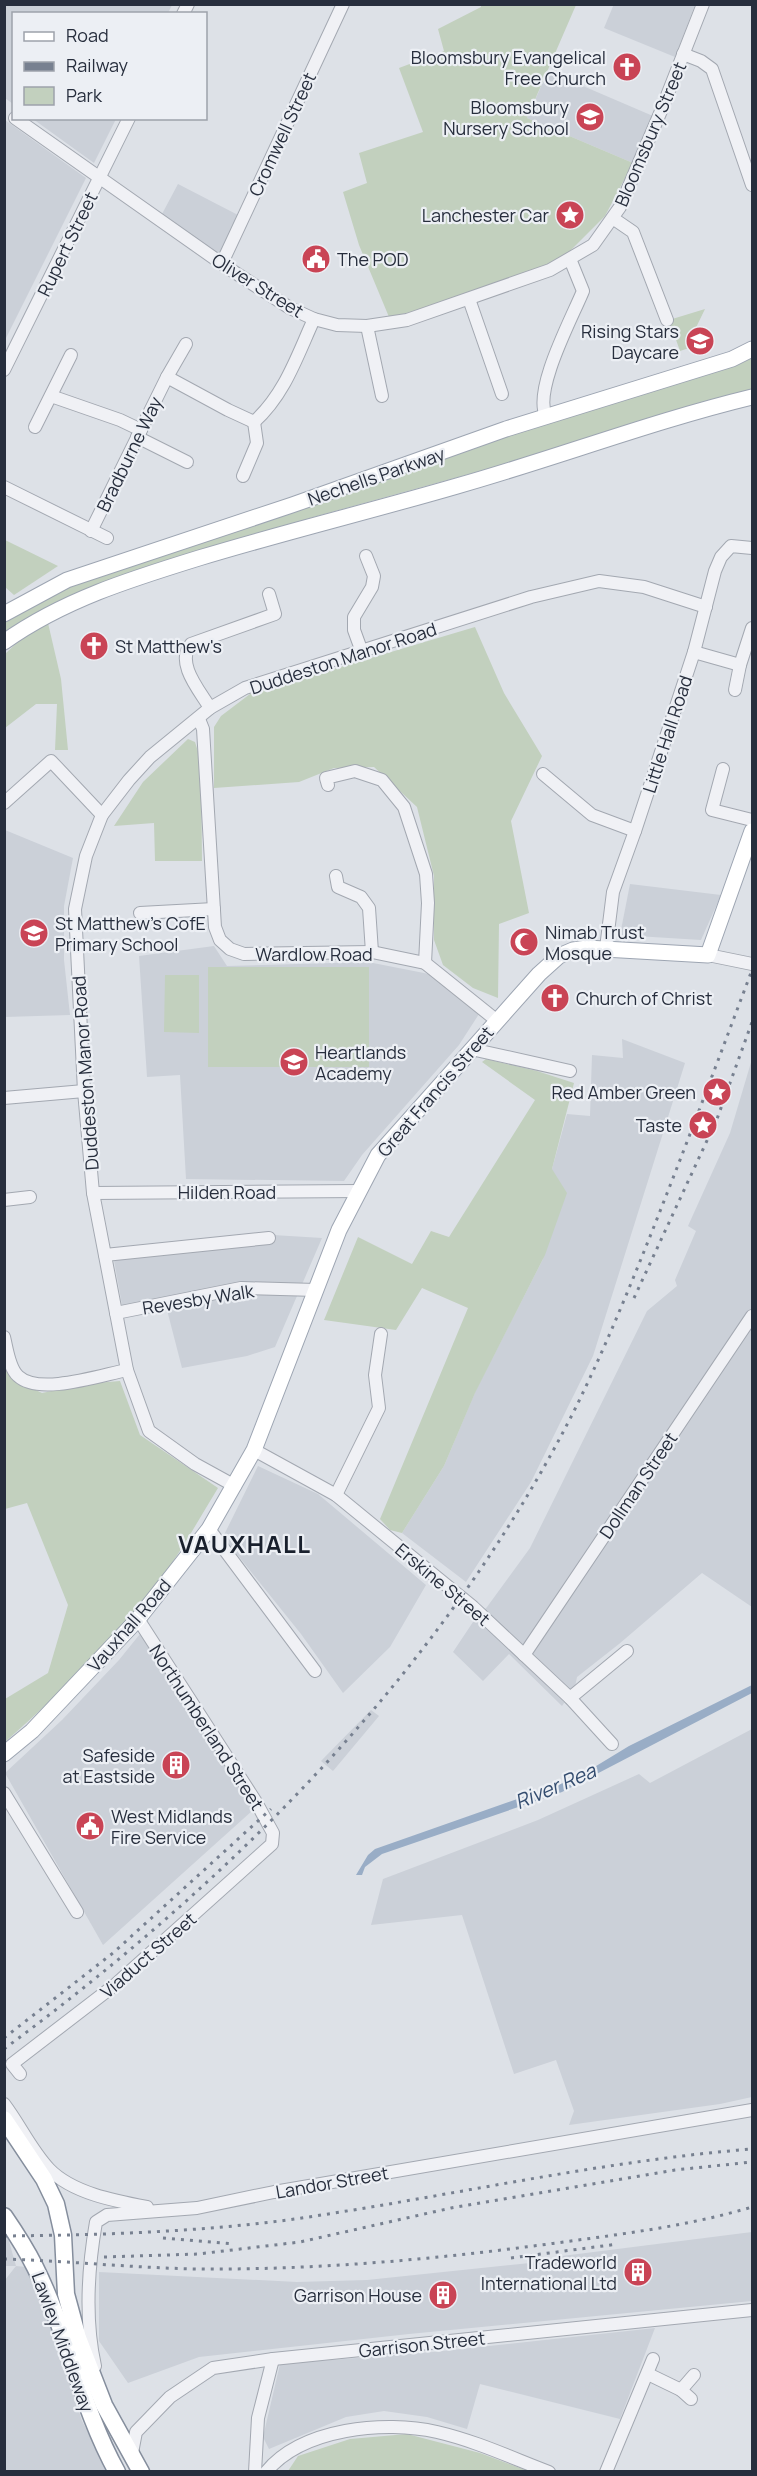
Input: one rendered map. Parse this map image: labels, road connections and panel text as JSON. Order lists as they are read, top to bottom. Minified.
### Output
{"streets":{"highway":["Lawley Middleway"],"main road":["Nechells Parkway","Great Francis Street","Vauxhall Road"],"street":["Cromwell Street","Bloomsbury Street","Rupert Street","Oliver Street","Bradburne Way","Duddeston Manor Road","Little Hall Road","Wardlow Road","Hilden Road","Revesby Walk","Dollman Street","Erskine Street","Northumberland Street","Viaduct Street","Landor Street","Garrison Street"]},"crossings":[["Cromwell Street","Oliver Street"],["Bloomsbury Street","Oliver Street"],["Rupert Street","Oliver Street"],["Duddeston Manor Road","Little Hall Road"],["Duddeston Manor Road","Wardlow Road"],["Duddeston Manor Road","Hilden Road"],["Duddeston Manor Road","Revesby Walk"],["Duddeston Manor Road","Vauxhall Road"],["Little Hall Road","Great Francis Street"],["Wardlow Road","Great Francis Street"],["Great Francis Street","Hilden Road"],["Great Francis Street","Revesby Walk"],["Great Francis Street","Erskine Street"],["Great Francis Street","Vauxhall Road"],["Dollman Street","Erskine Street"],["Erskine Street","Vauxhall Road"],["Vauxhall Road","Northumberland Street"],["Northumberland Street","Viaduct Street"],["Landor Street","Lawley Middleway"],["Lawley Middleway","Garrison Street"]],"districts":["VAUXHALL"],"water":["River Rea"],"places":{"church":["Bloomsbury Evangelical Free Church","St Matthew's","Church of Christ"],"school or university":["Bloomsbury Nursery School","Rising Stars Daycare","St Matthew's CofE Primary School","Heartlands Academy"],"place":["Lanchester Car","Red Amber Green","Taste"],"public building":["The POD","West Midlands Fire Service"],"mosque":["Nimab Trust Mosque"],"building":["Safeside at Eastside","Tradeworld International Ltd","Garrison House"]},"legend":["Road","Railway","Park"]}
